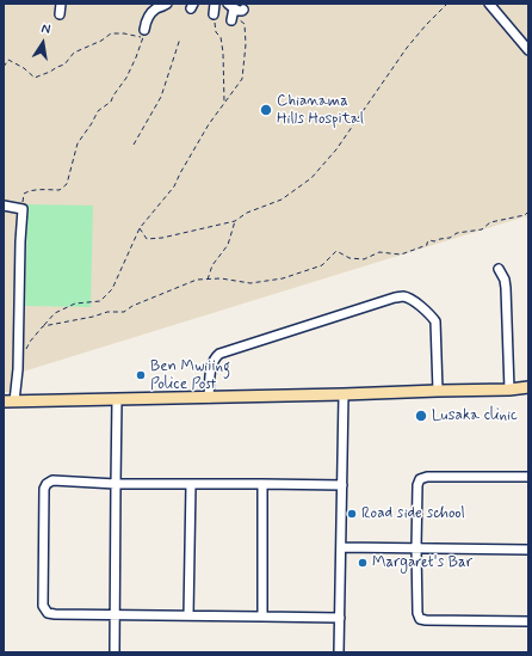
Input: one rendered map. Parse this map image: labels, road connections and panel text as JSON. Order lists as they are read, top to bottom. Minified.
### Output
{"places":["Chianama Hills Hospital","Ben Mwiiing Police Post","Lusaka clinic","Road side school","Margaret's Bar"],"north":"top"}
